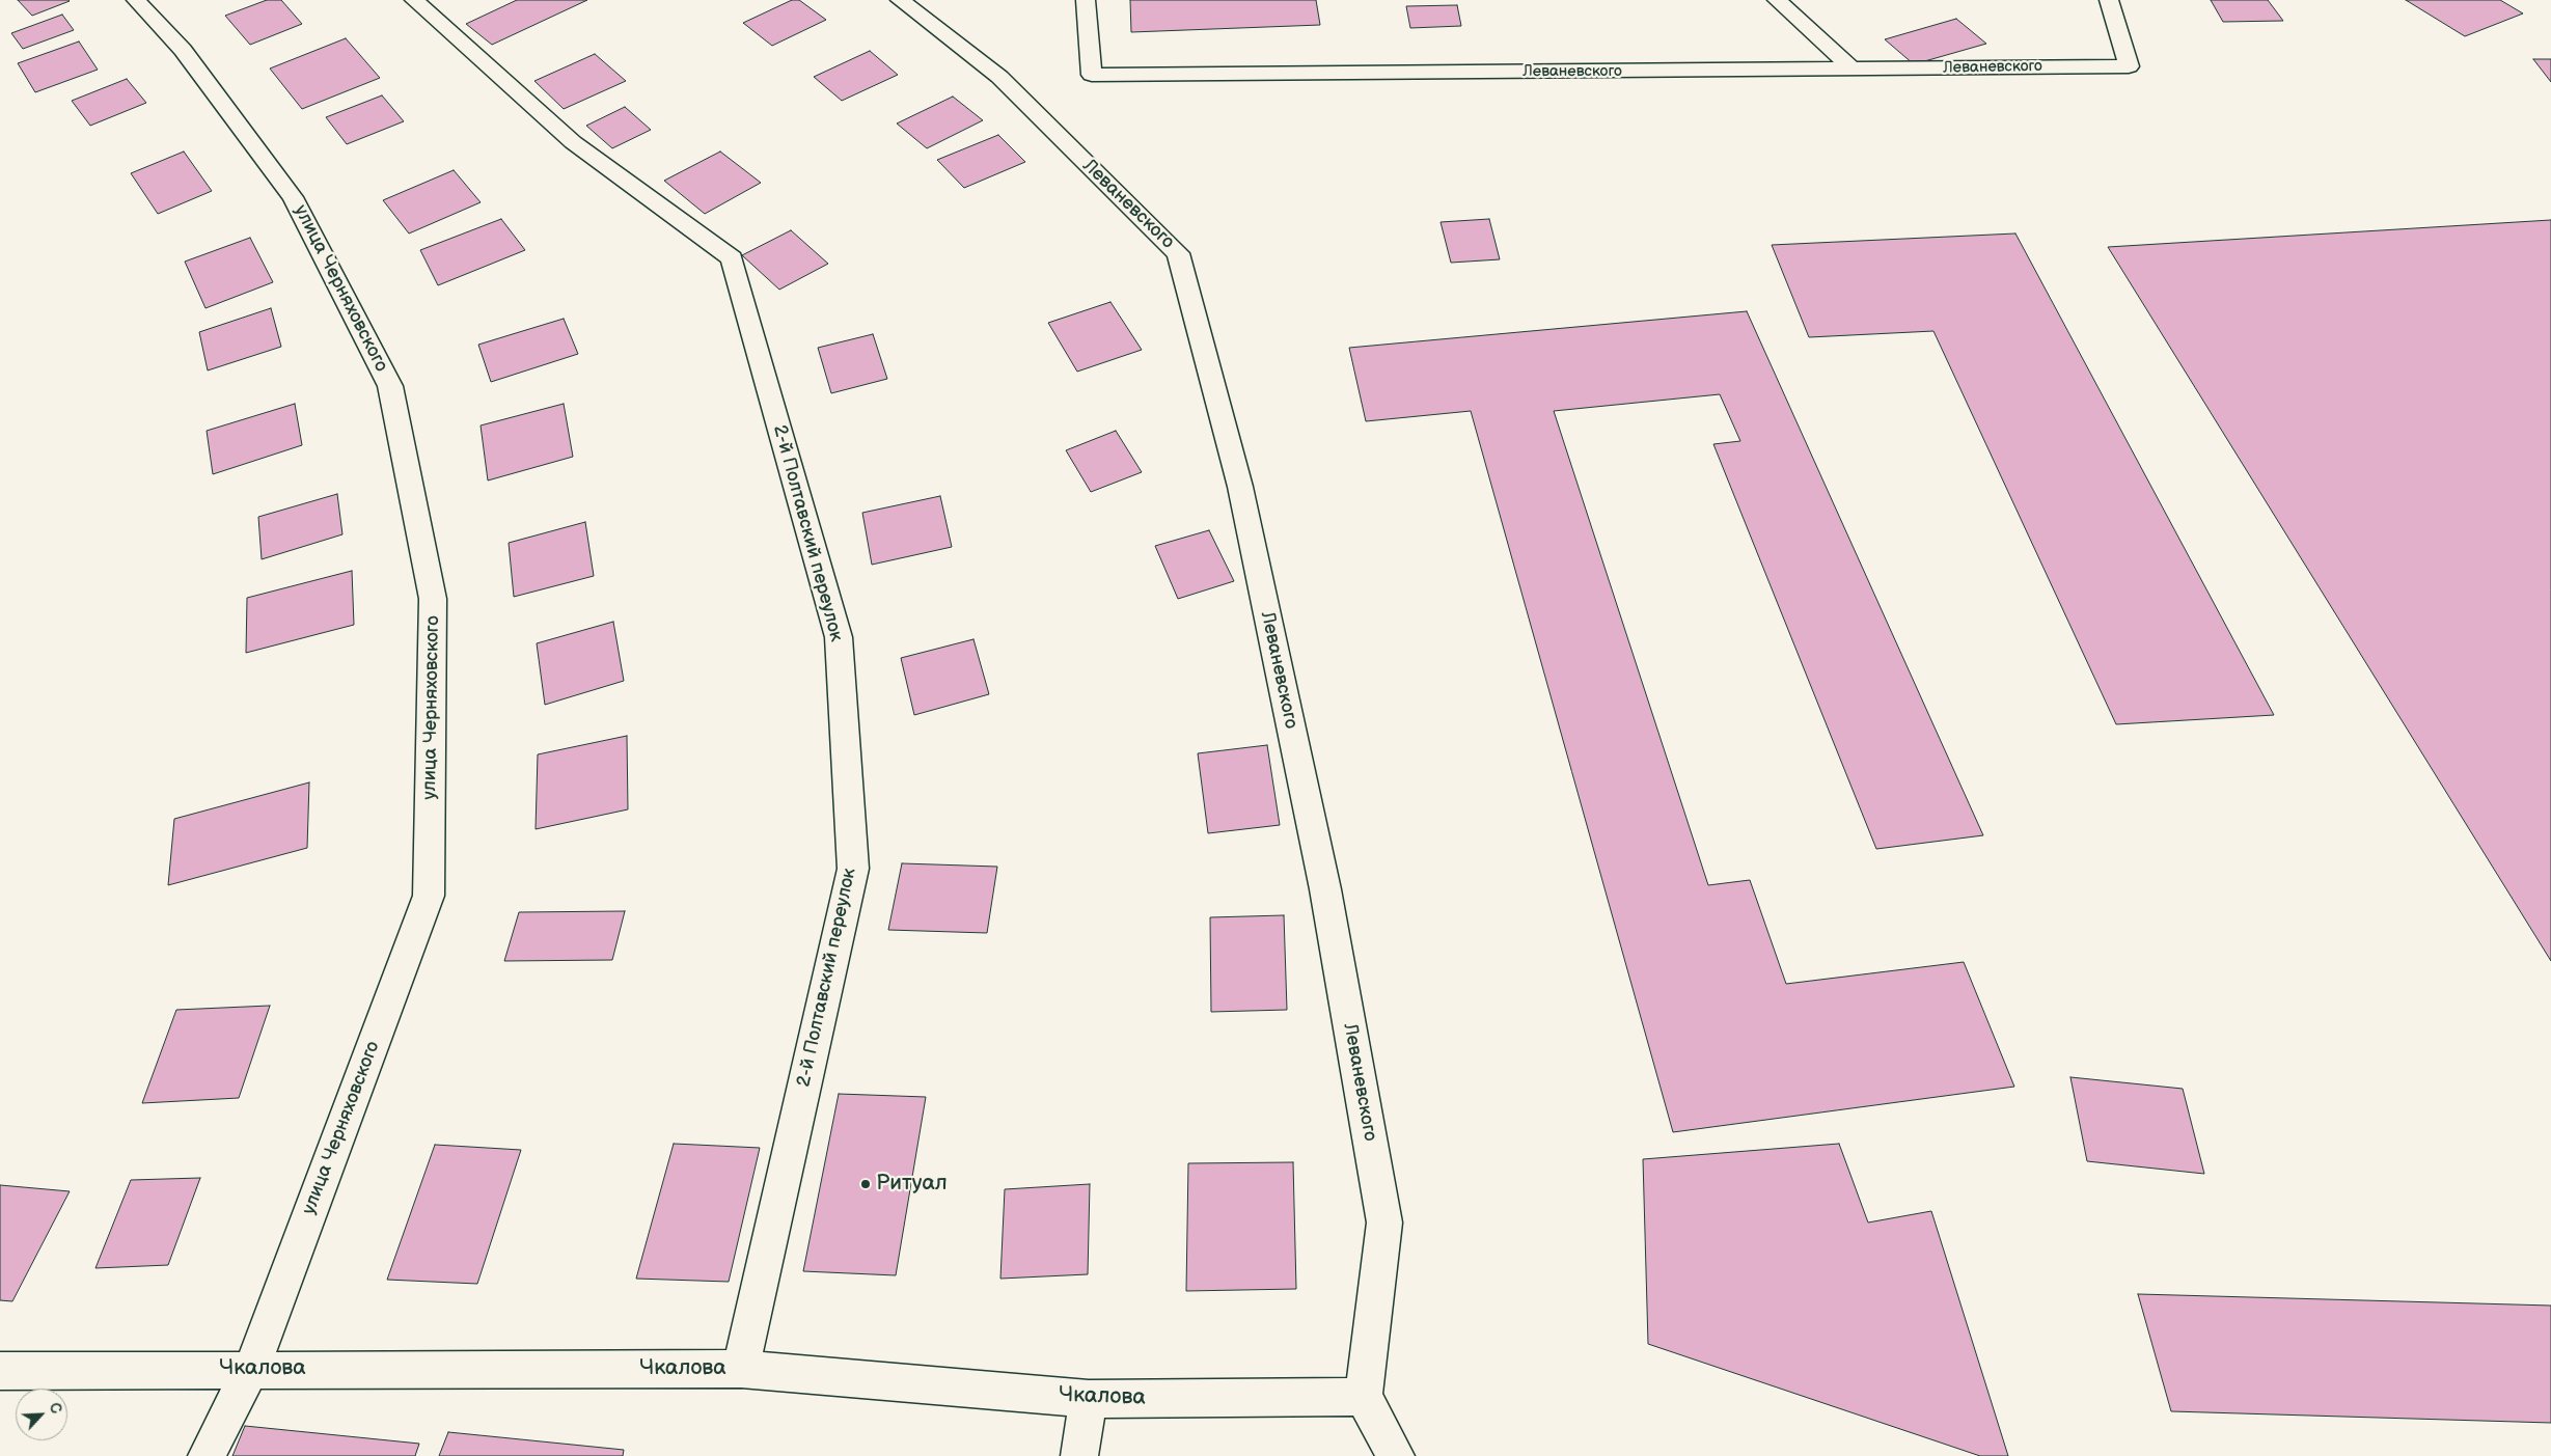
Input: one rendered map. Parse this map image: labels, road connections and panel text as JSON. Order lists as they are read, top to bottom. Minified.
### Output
{"streets":{"street":["Леваневского","улица Черняховского","2-й Полтавский переулок","Чкалова"]},"crossings":[["Леваневского","Чкалова"],["улица Черняховского","Чкалова"],["2-й Полтавский переулок","Чкалова"]],"places":["Ритуал"],"north":"top right"}
